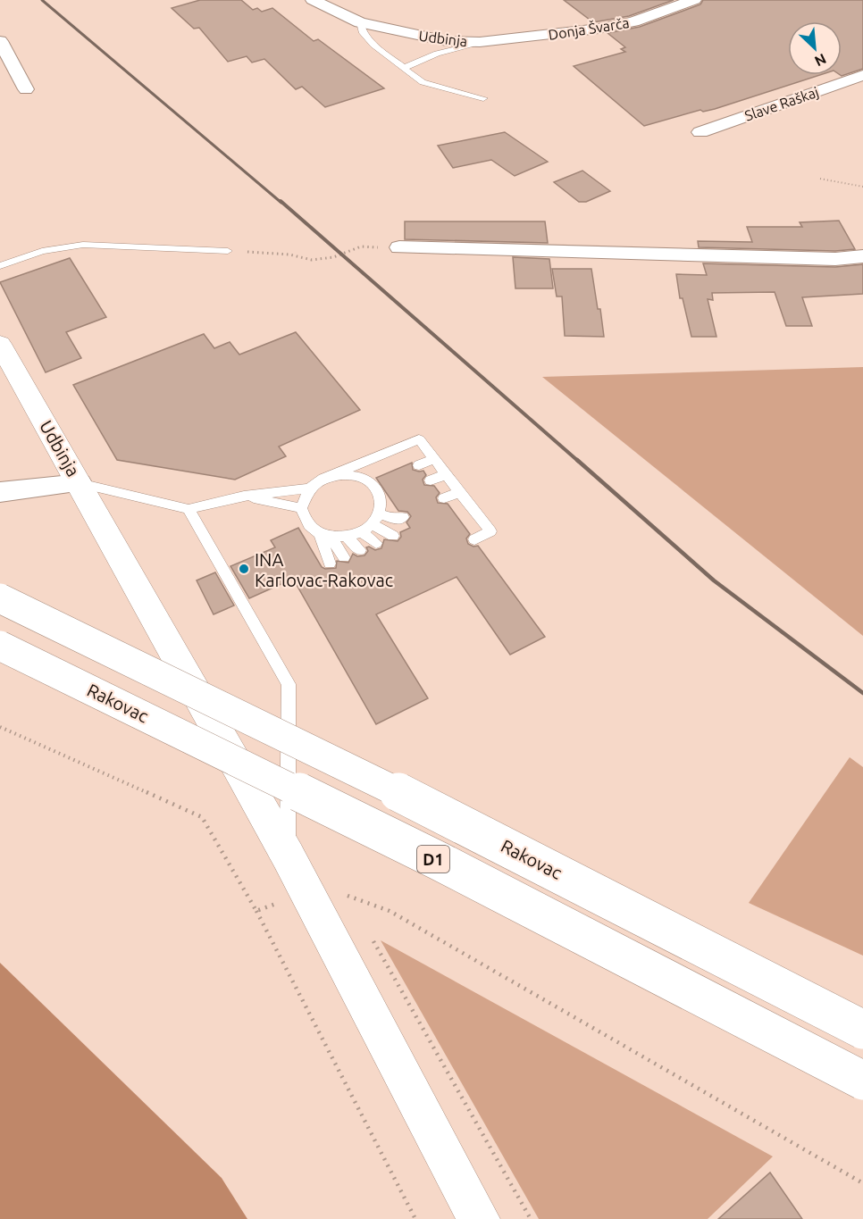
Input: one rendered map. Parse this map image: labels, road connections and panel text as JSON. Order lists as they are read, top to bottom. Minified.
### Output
{"streets":{"main road":["Udbinja","Rakovac","D1"],"street":["Donja Švarča","Slave Raškaj"]},"crossings":[["Donja Švarča","Udbinja"]],"places":["INA Karlovac-Rakovac"],"north":"bottom right"}
